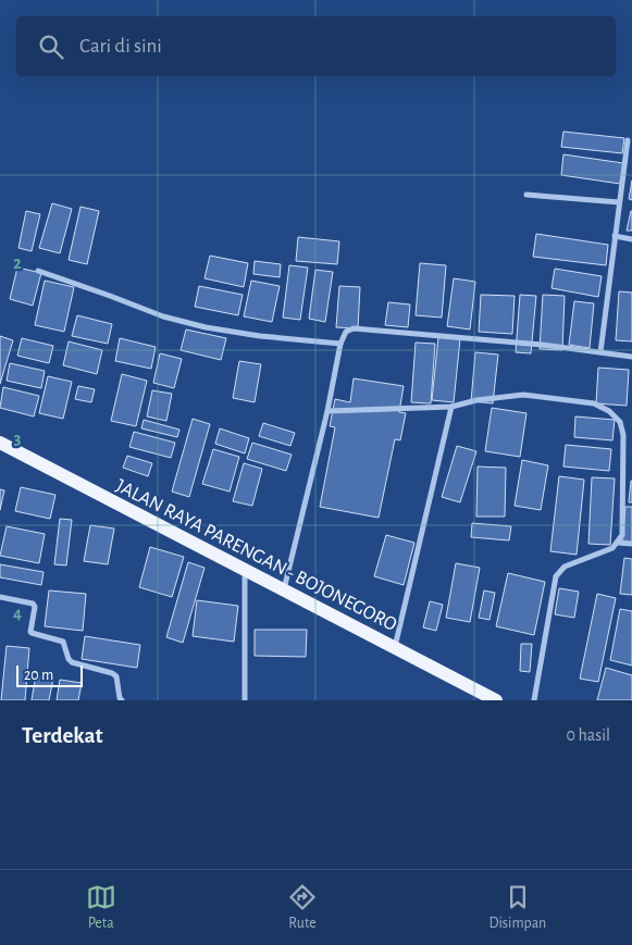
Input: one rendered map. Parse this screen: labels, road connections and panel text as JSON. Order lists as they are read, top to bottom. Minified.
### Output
{"streets":{"main road":["JALAN RAYA PARENGAN - BOJONEGORO"]},"scale_bar":"20 m","page":{"search":"Cari di sini","scale":"20 m","heading":["Terdekat","0 hasil"],"nav":["Peta","Rute","Disimpan"]},"grid":{"rows":["2","3","4"]}}
